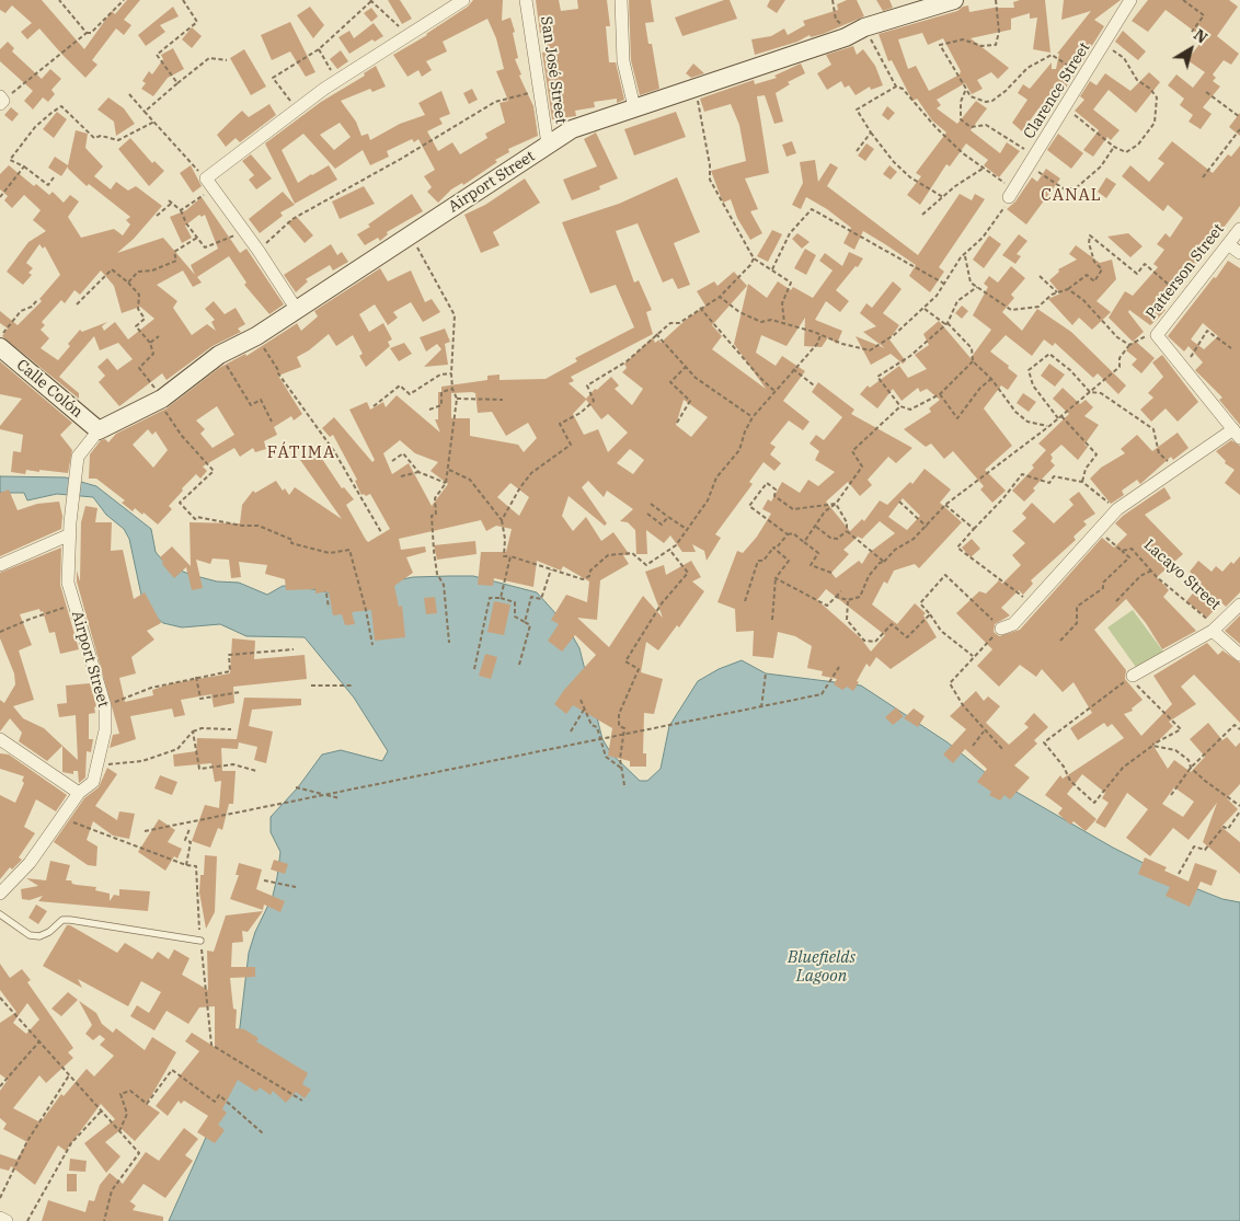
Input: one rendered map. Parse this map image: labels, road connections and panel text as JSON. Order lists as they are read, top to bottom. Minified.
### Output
{"streets":{"street":["San José Street","Clarence Street","Airport Street","Patterson Street","Calle Colón","Lacayo Street"]},"crossings":[["San José Street","Airport Street"],["Airport Street","Calle Colón"]],"districts":["CANAL","FÁTIMA"],"water":["Bluefields Lagoon"],"north":"top right"}
